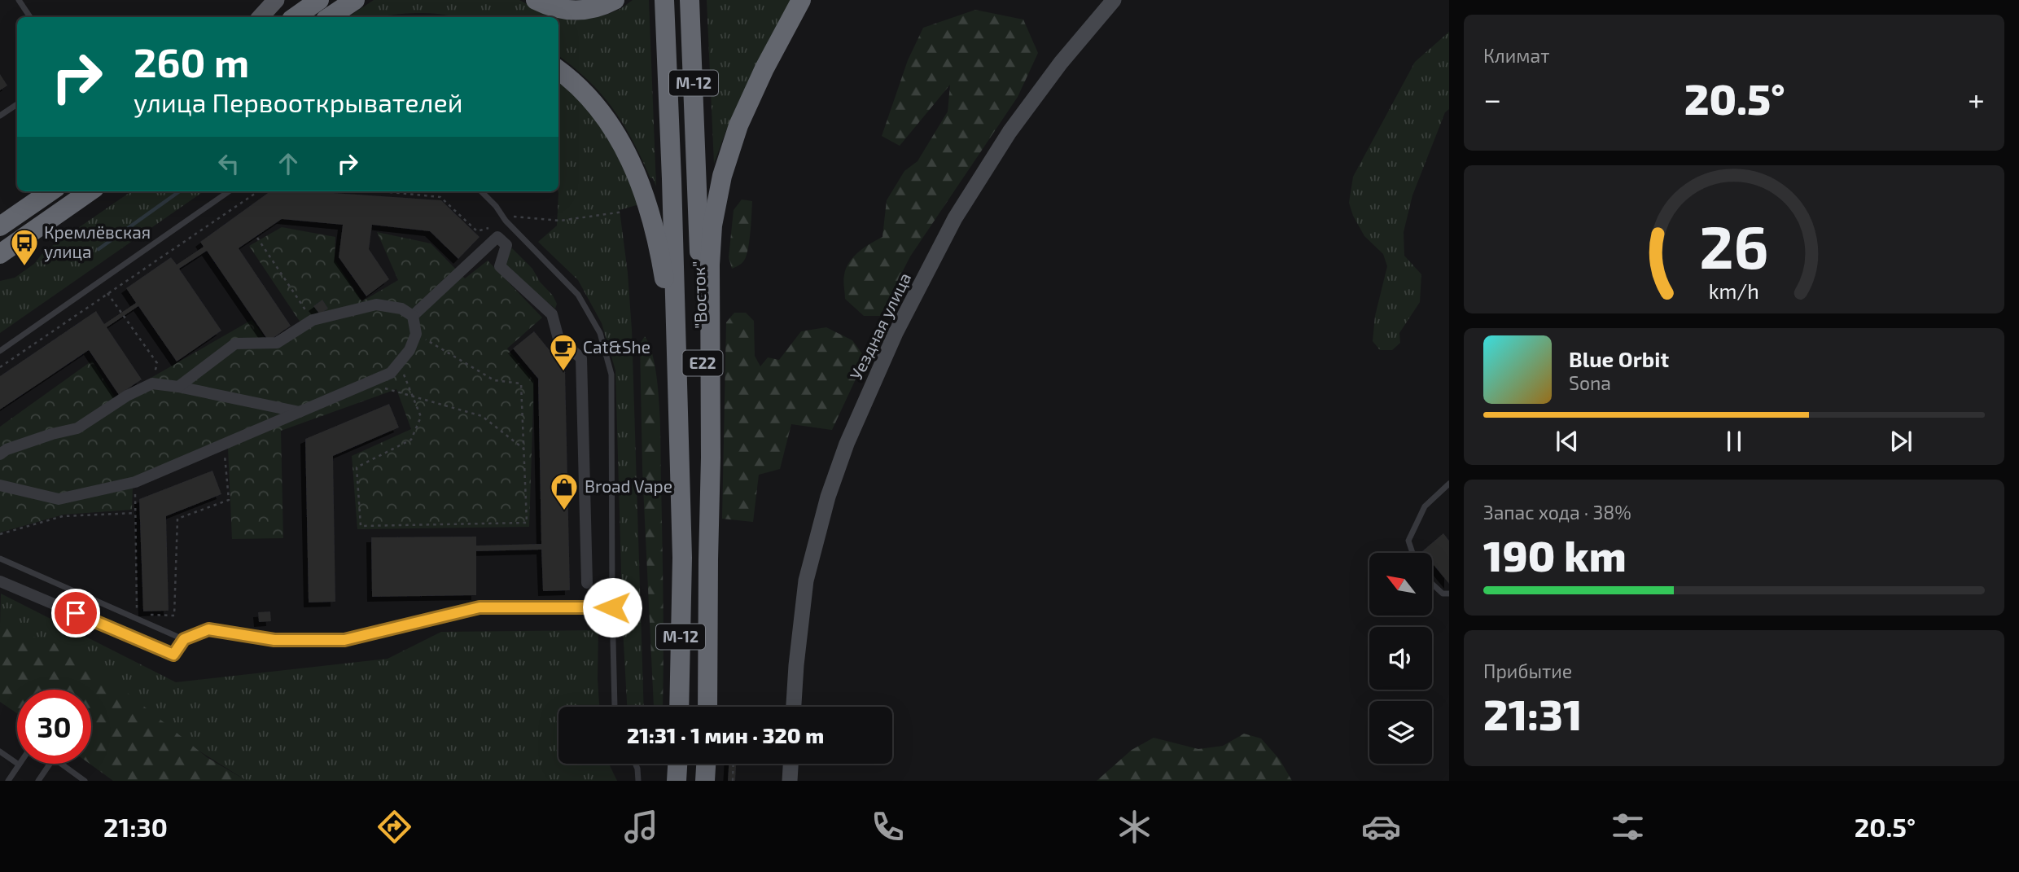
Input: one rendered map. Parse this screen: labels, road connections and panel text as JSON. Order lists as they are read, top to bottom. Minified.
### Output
{"streets":{"highway":["М-12","\"Восток\"","E22"],"street":["Уездная улица"]},"crossings":[["М-12","\"Восток\""]],"places":{"bus stop":["Кремлёвская улица"],"cafe":["Cat&She"],"shop":["Broad Vape"]},"north":"top left","page":{"tile":["Климат",["Запас хода · 38%","190 km"],["Прибытие","21:31"]],"turn":["260 m","улица Первооткрывателей"],"heat":["−","20.5°","+"],"song":["Blue Orbit","Sona"],"limit":"30","trip":"21:31 · 1 мин · 320 m","tabs":["21:30","20.5°"],"gauge":["26","km/h"]}}
